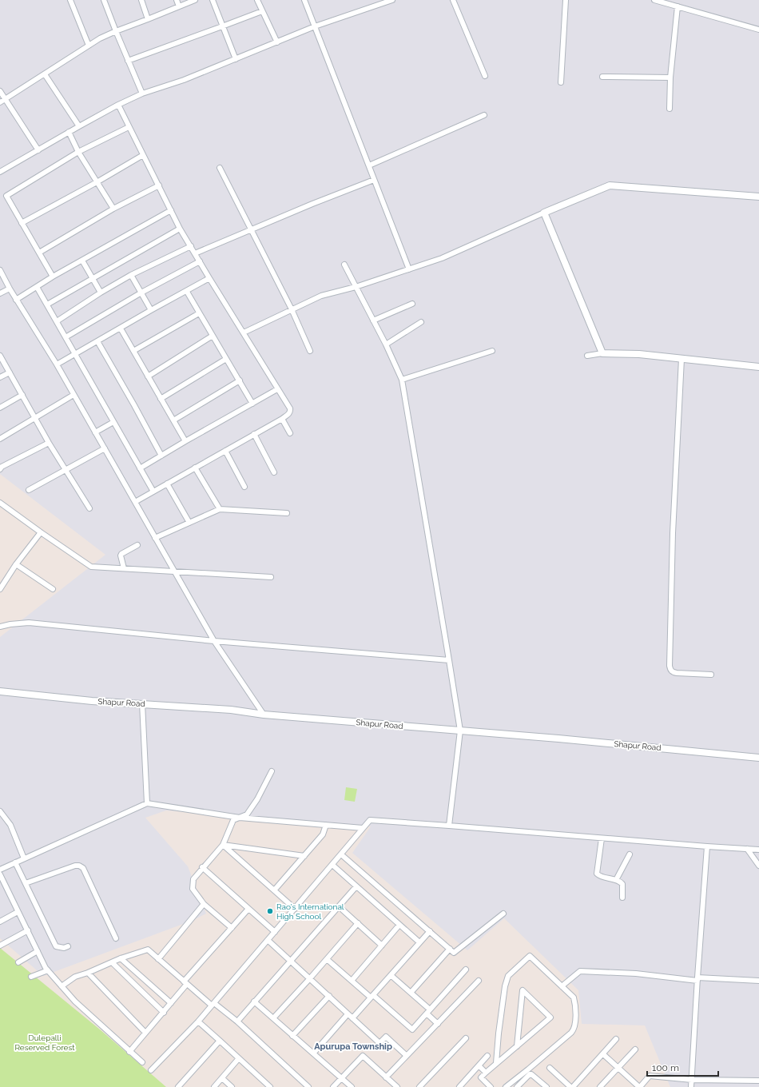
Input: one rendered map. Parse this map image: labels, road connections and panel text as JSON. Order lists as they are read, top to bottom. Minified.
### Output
{"streets":{"street":["Shapur Road"]},"districts":["Apurupa Township"],"parks":["Dulepalli Reserved Forest"],"places":["Rao's International High School"],"scale_bar":"100 m"}
